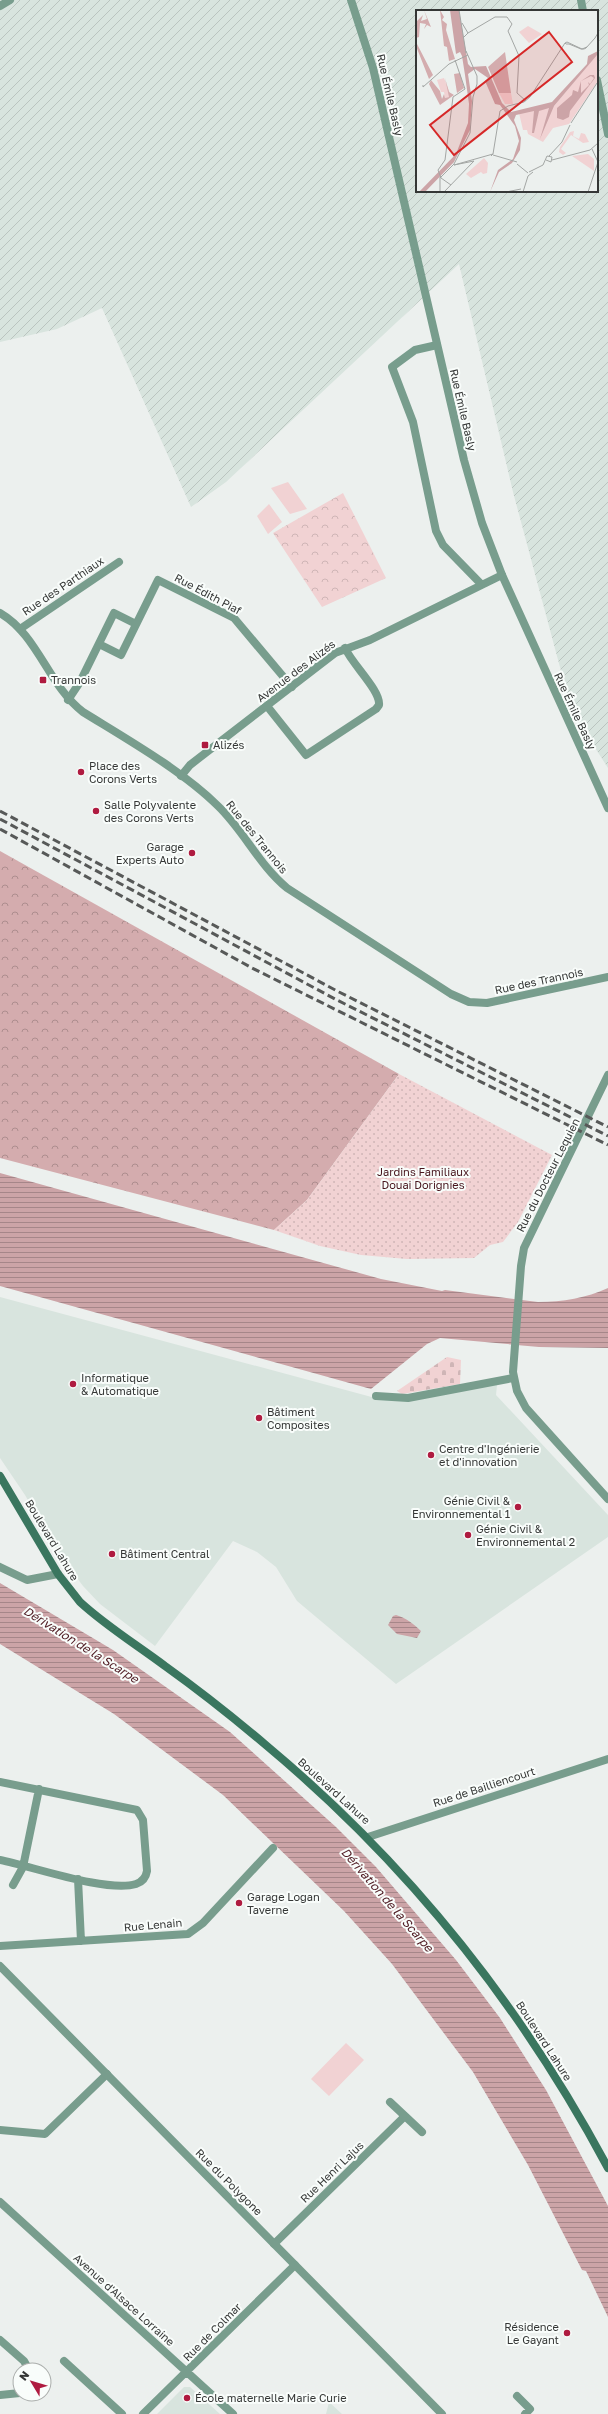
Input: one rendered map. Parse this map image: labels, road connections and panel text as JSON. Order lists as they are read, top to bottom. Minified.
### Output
{"streets":{"main road":["Boulevard Lahure"],"street":["Rue Émile Basly","Rue des Parthiaux","Rue Édith Piaf","Avenue des Alizés","Rue des Trannois","Rue du Docteur Lequien","Rue de Bailliencourt","Rue Lenain","Rue Henri Lajus","Rue du Polygone","Avenue d'Alsace Lorraine","Rue de Colmar"]},"crossings":[["Rue Émile Basly","Avenue des Alizés"],["Rue des Parthiaux","Rue des Trannois"],["Rue Édith Piaf","Avenue des Alizés"],["Avenue des Alizés","Rue des Trannois"],["Boulevard Lahure","Rue de Bailliencourt"],["Rue Henri Lajus","Rue du Polygone"],["Rue du Polygone","Rue de Colmar"],["Avenue d'Alsace Lorraine","Rue de Colmar"]],"water":["Dérivation de la Scarpe"],"parks":["Jardins Familiaux Douai Dorignies"],"places":{"transit":["Trannois","Alizés"],"other":["Place des Corons Verts","Salle Polyvalente des Corons Verts","Garage Experts Auto","Informatique & Automatique","Bâtiment Composites","Centre d'Ingénierie et d'innovation","Génie Civil & Environnemental 1","Génie Civil & Environnemental 2","Bâtiment Central","Garage Logan Taverne","Résidence Le Gayant","École maternelle Marie Curie"]},"north":"top left"}
